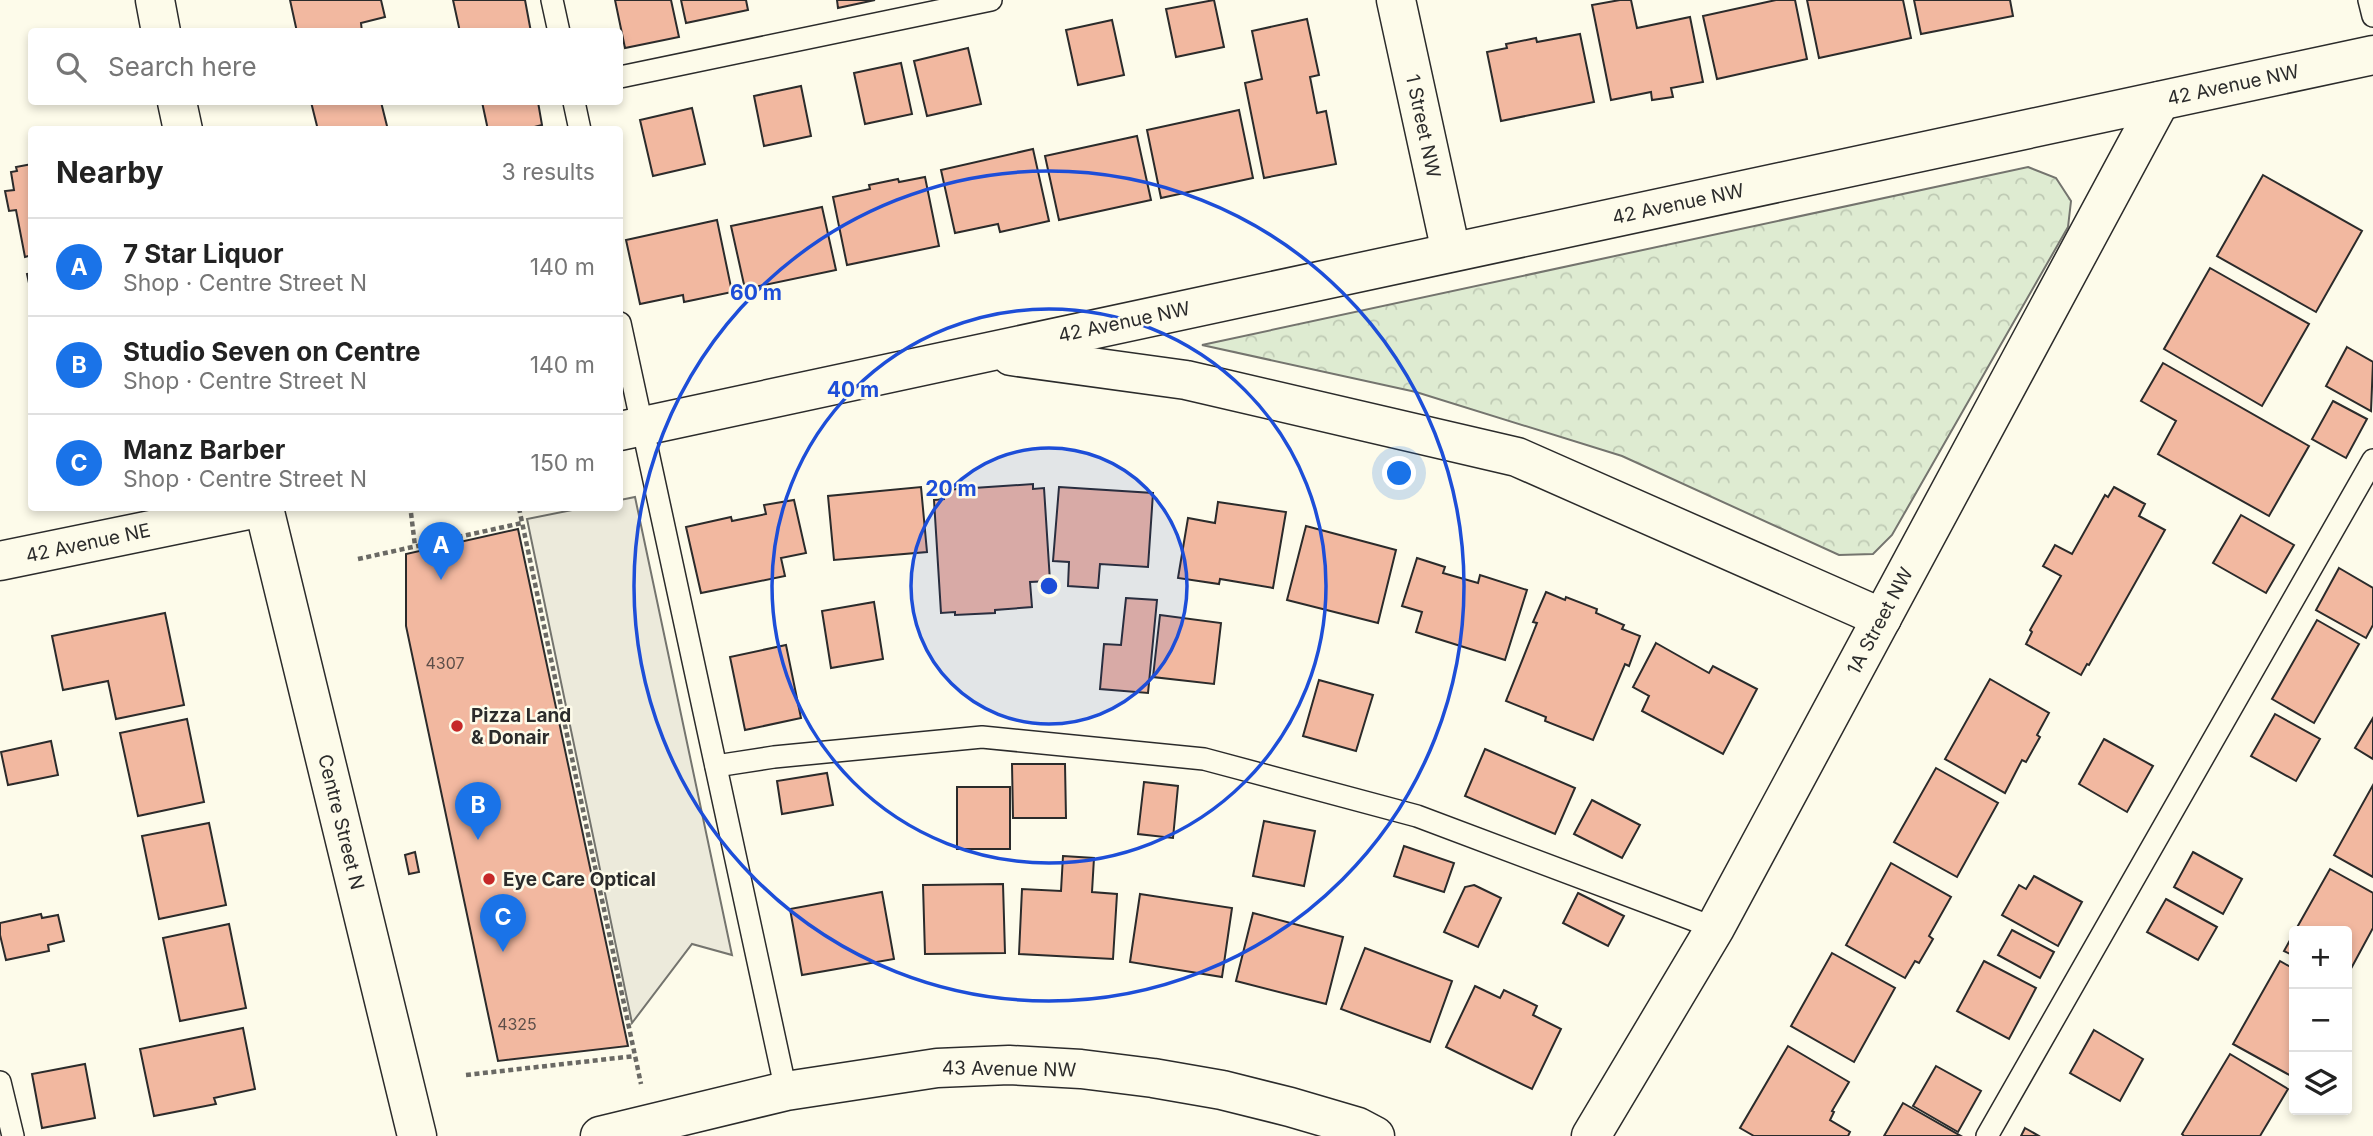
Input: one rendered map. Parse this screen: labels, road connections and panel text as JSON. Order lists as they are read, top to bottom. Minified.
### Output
{"streets":{"street":["42 Avenue NW","1 Street NW","42 Avenue NE","1A Street NW","Centre Street N","43 Avenue NW"]},"crossings":[["42 Avenue NW","1 Street NW"],["42 Avenue NW","1A Street NW"]],"places":["Pizza Land & Donair","Eye Care Optical"],"house_numbers":["4307","4325"],"page":{"search":"Search here","heading":["Nearby","3 results"],"list":[{"mark":"A","name":"7 Star Liquor","note":"Shop · Centre Street N","value":"140 m"},{"mark":"B","name":"Studio Seven on Centre","note":"Shop · Centre Street N","value":"140 m"},{"mark":"C","name":"Manz Barber","note":"Shop · Centre Street N","value":"150 m"}],"pins":["A","B","C"],"map_buttons":["+","−"]},"rings":["60 m","40 m","20 m"]}
